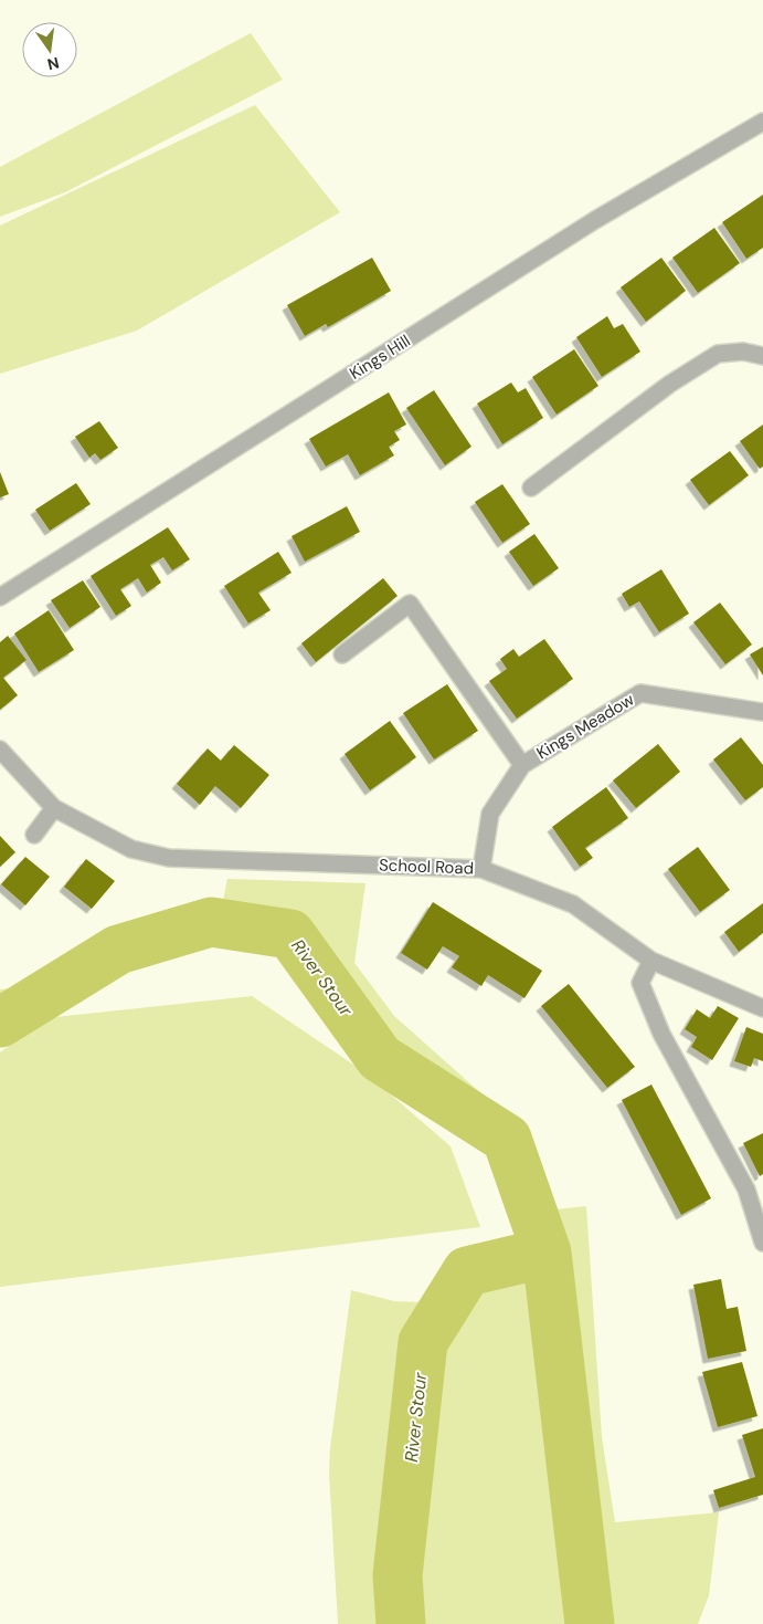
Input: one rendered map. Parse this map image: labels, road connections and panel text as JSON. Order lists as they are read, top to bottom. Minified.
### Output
{"streets":{"street":["Kings Hill","Kings Meadow","School Road"]},"crossings":[["Kings Meadow","School Road"]],"water":["River Stour"],"north":"bottom"}
